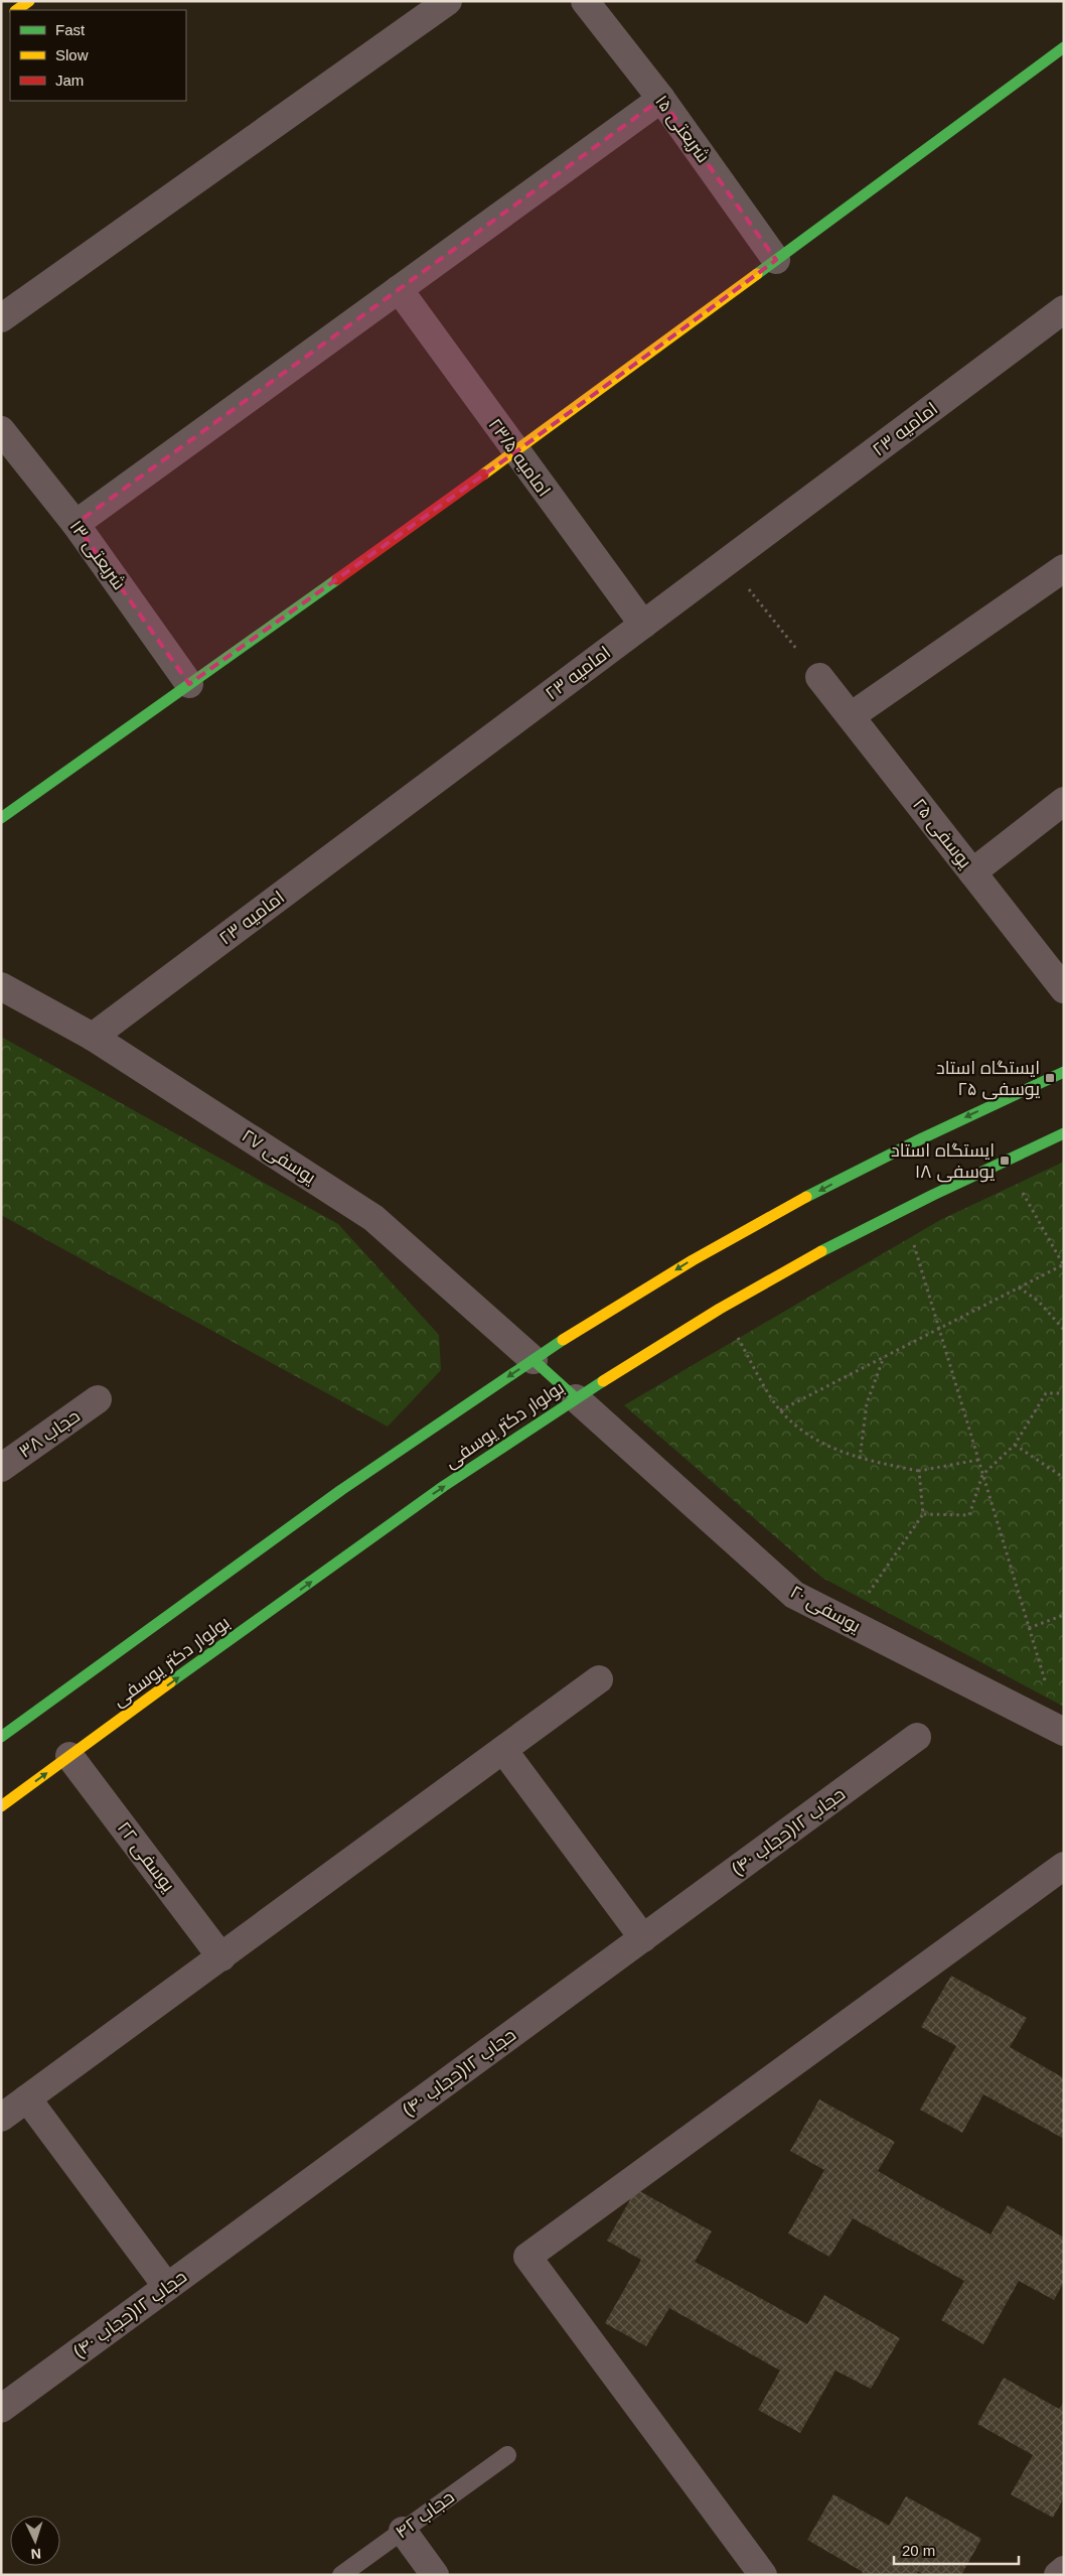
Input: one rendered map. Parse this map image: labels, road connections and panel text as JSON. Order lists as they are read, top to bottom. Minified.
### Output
{"streets":{"street":["شریعتی ۱۵","امامیه ۲۳","امامیه ۲۳/۵","شریعتی ۱۳","یوسفی ۲۵","یوسفی ۲۷","بولوار دکتر یوسفی","حجاب ۳۸","یوسفی ۲۰","حجاب ۱۲(حجاب ۴۰)","یوسفی ۲۲"],"lane":["حجاب ۴۲"]},"crossings":[["امامیه ۲۳","امامیه ۲۳/۵"],["امامیه ۲۳","یوسفی ۲۷"],["یوسفی ۲۷","بولوار دکتر یوسفی"],["بولوار دکتر یوسفی","یوسفی ۲۰"],["بولوار دکتر یوسفی","یوسفی ۲۲"]],"places":{"transit":["ایستگاه استاد یوسفی ۲۵","ایستگاه استاد یوسفی ۱۸"]},"legend":["Fast","Slow","Jam"],"scale_bar":"20 m","north":"bottom"}
